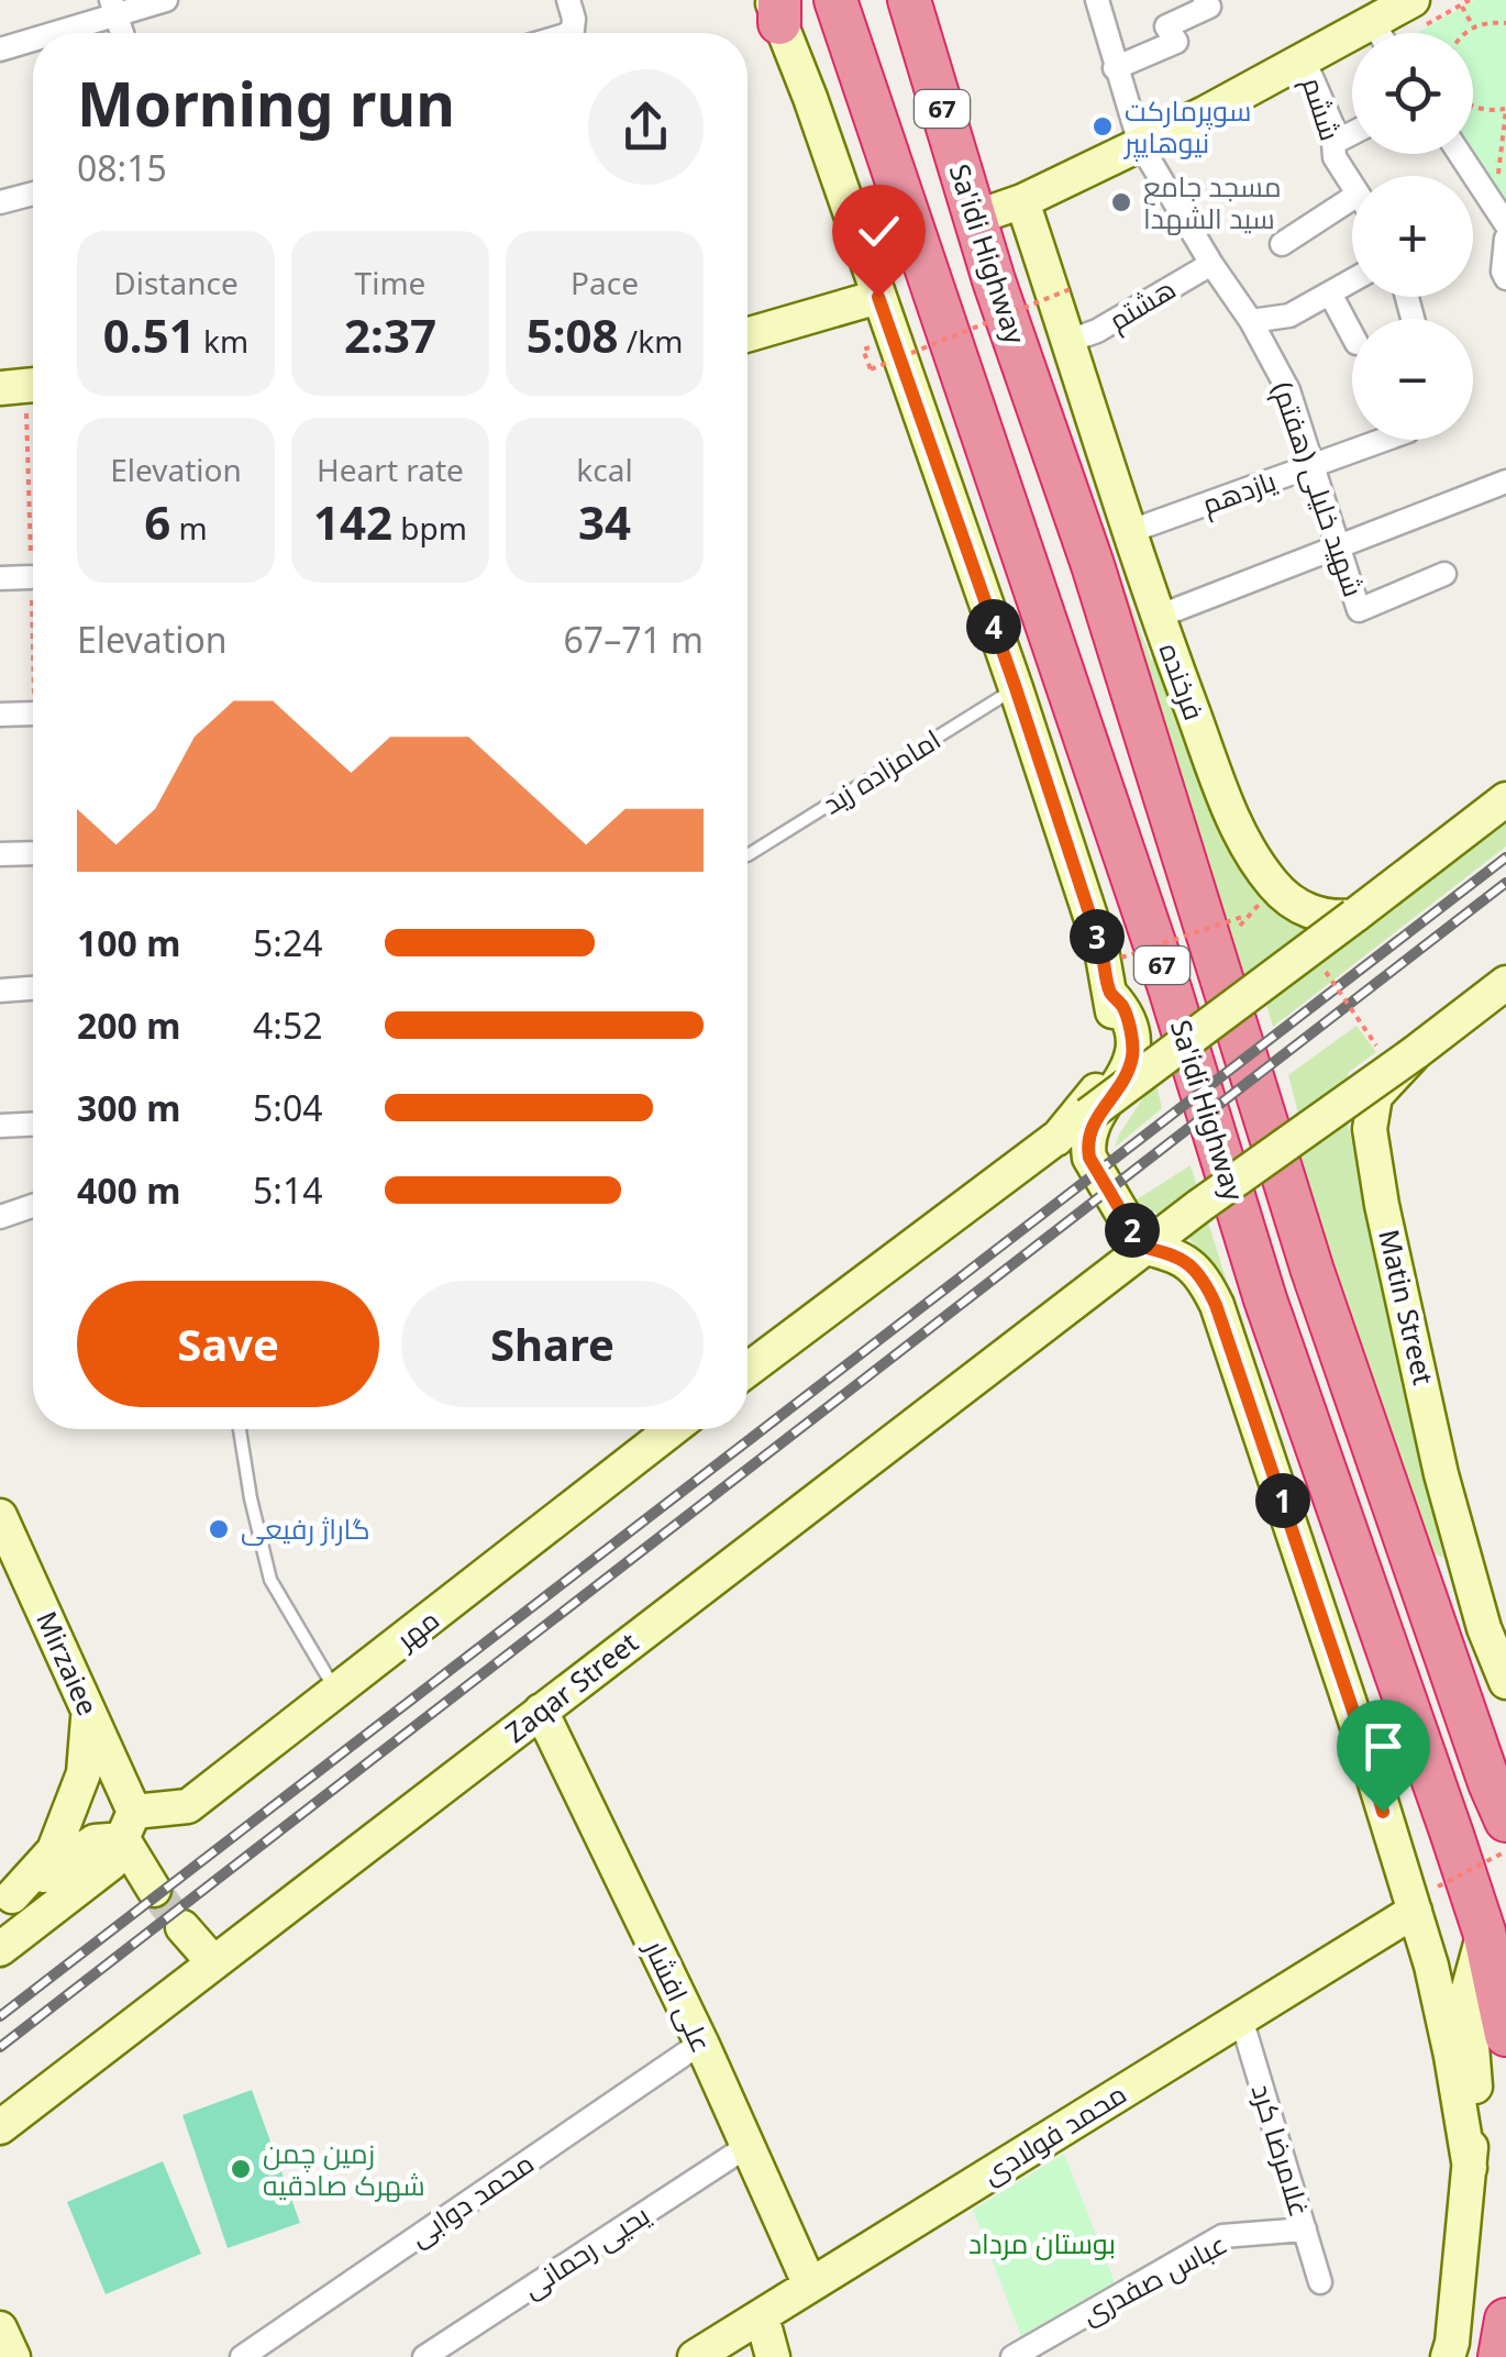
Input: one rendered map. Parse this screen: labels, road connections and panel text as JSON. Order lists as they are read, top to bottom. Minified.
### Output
{"streets":{"highway":["67","Sa'idi Highway"],"street":["ششم","هشتم","شهید خلیلی (هفتم)","یازدهم","فرخنده","Matin Street","مهر","Mirzaiee","Zaqar Street","علی افشار","محمد فولادی","غلامرضا کرد","محمد دوابی","یحیی رحمانی","عباس صفدری"],"lane":["امامزاده زید"]},"crossings":[["هشتم","شهید خلیلی (هفتم)"],["هشتم","فرخنده"],["شهید خلیلی (هفتم)","یازدهم"],["یازدهم","فرخنده"],["Matin Street","Zaqar Street"],["مهر","Mirzaiee"],["Zaqar Street","علی افشار"],["علی افشار","محمد فولادی"],["علی افشار","محمد دوابی"],["علی افشار","یحیی رحمانی"],["محمد فولادی","غلامرضا کرد"],["غلامرضا کرد","عباس صفدری"]],"parks":["بوستان مرداد"],"places":["سوپرمارکت نیوهایپر","مسجد جامع سید الشهدا","گاراژ رفیعی","زمین چمن شهرک صادقیه"],"page":{"map_buttons":["+","−"],"heading":["Morning run","08:15"],"stats":[["Distance","0.51 km"],["Time","2:37"],["Pace","5:08 /km"],["Elevation","6 m"],["Heart rate","142 bpm"],["kcal","34"]],"chart":["Elevation","67–71 m"],"pins":["4","3","2","1"],"list":[{"name":"100 m","note":"5:24"},{"name":"200 m","note":"4:52"},{"name":"300 m","note":"5:04"},{"name":"400 m","note":"5:14"}],"buttons":["Save","Share"]}}
